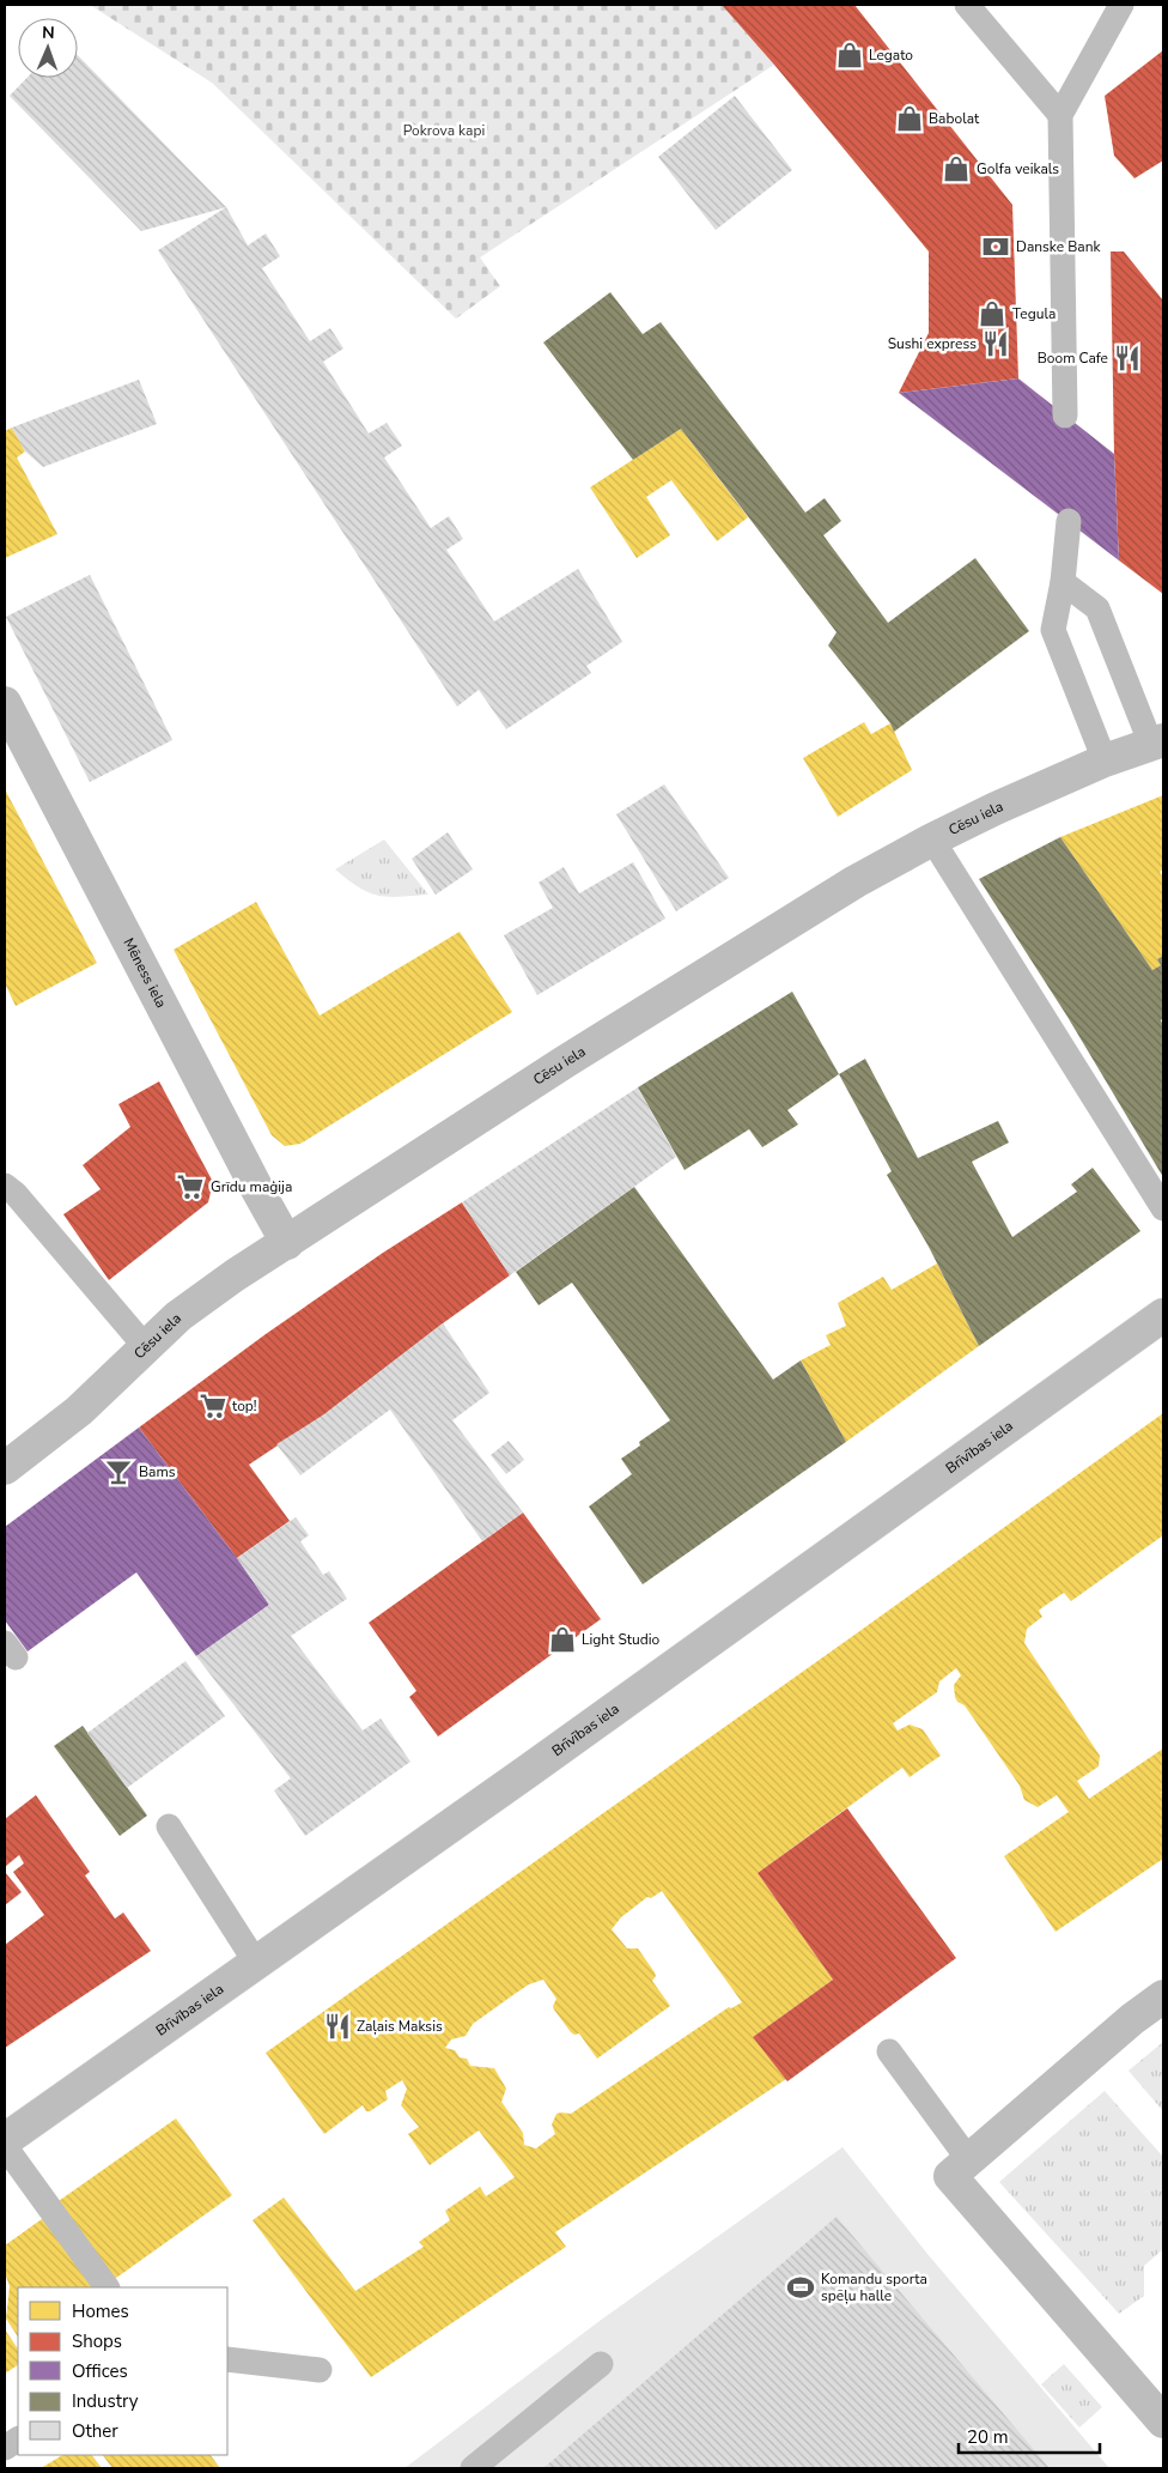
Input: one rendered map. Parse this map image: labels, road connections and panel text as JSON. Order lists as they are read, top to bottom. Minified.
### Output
{"streets":{"main road":["Cēsu iela","Mēness iela","Brīvības iela"]},"crossings":[["Cēsu iela","Mēness iela"]],"parks":["Pokrova kapi"],"places":{"shop":["Legato","Babolat","Golfa veikals","Tegula","Light Studio"],"bank":["Danske Bank"],"restaurant":["Sushi express","Boom Cafe","Zaļais Maksis"],"supermarket":["Grīdu maģija","top!"],"bar":["Bams"],"sports":["Komandu sporta spēļu halle"]},"legend":["Homes","Shops","Offices","Industry","Other"],"scale_bar":"20 m","north":"top"}
